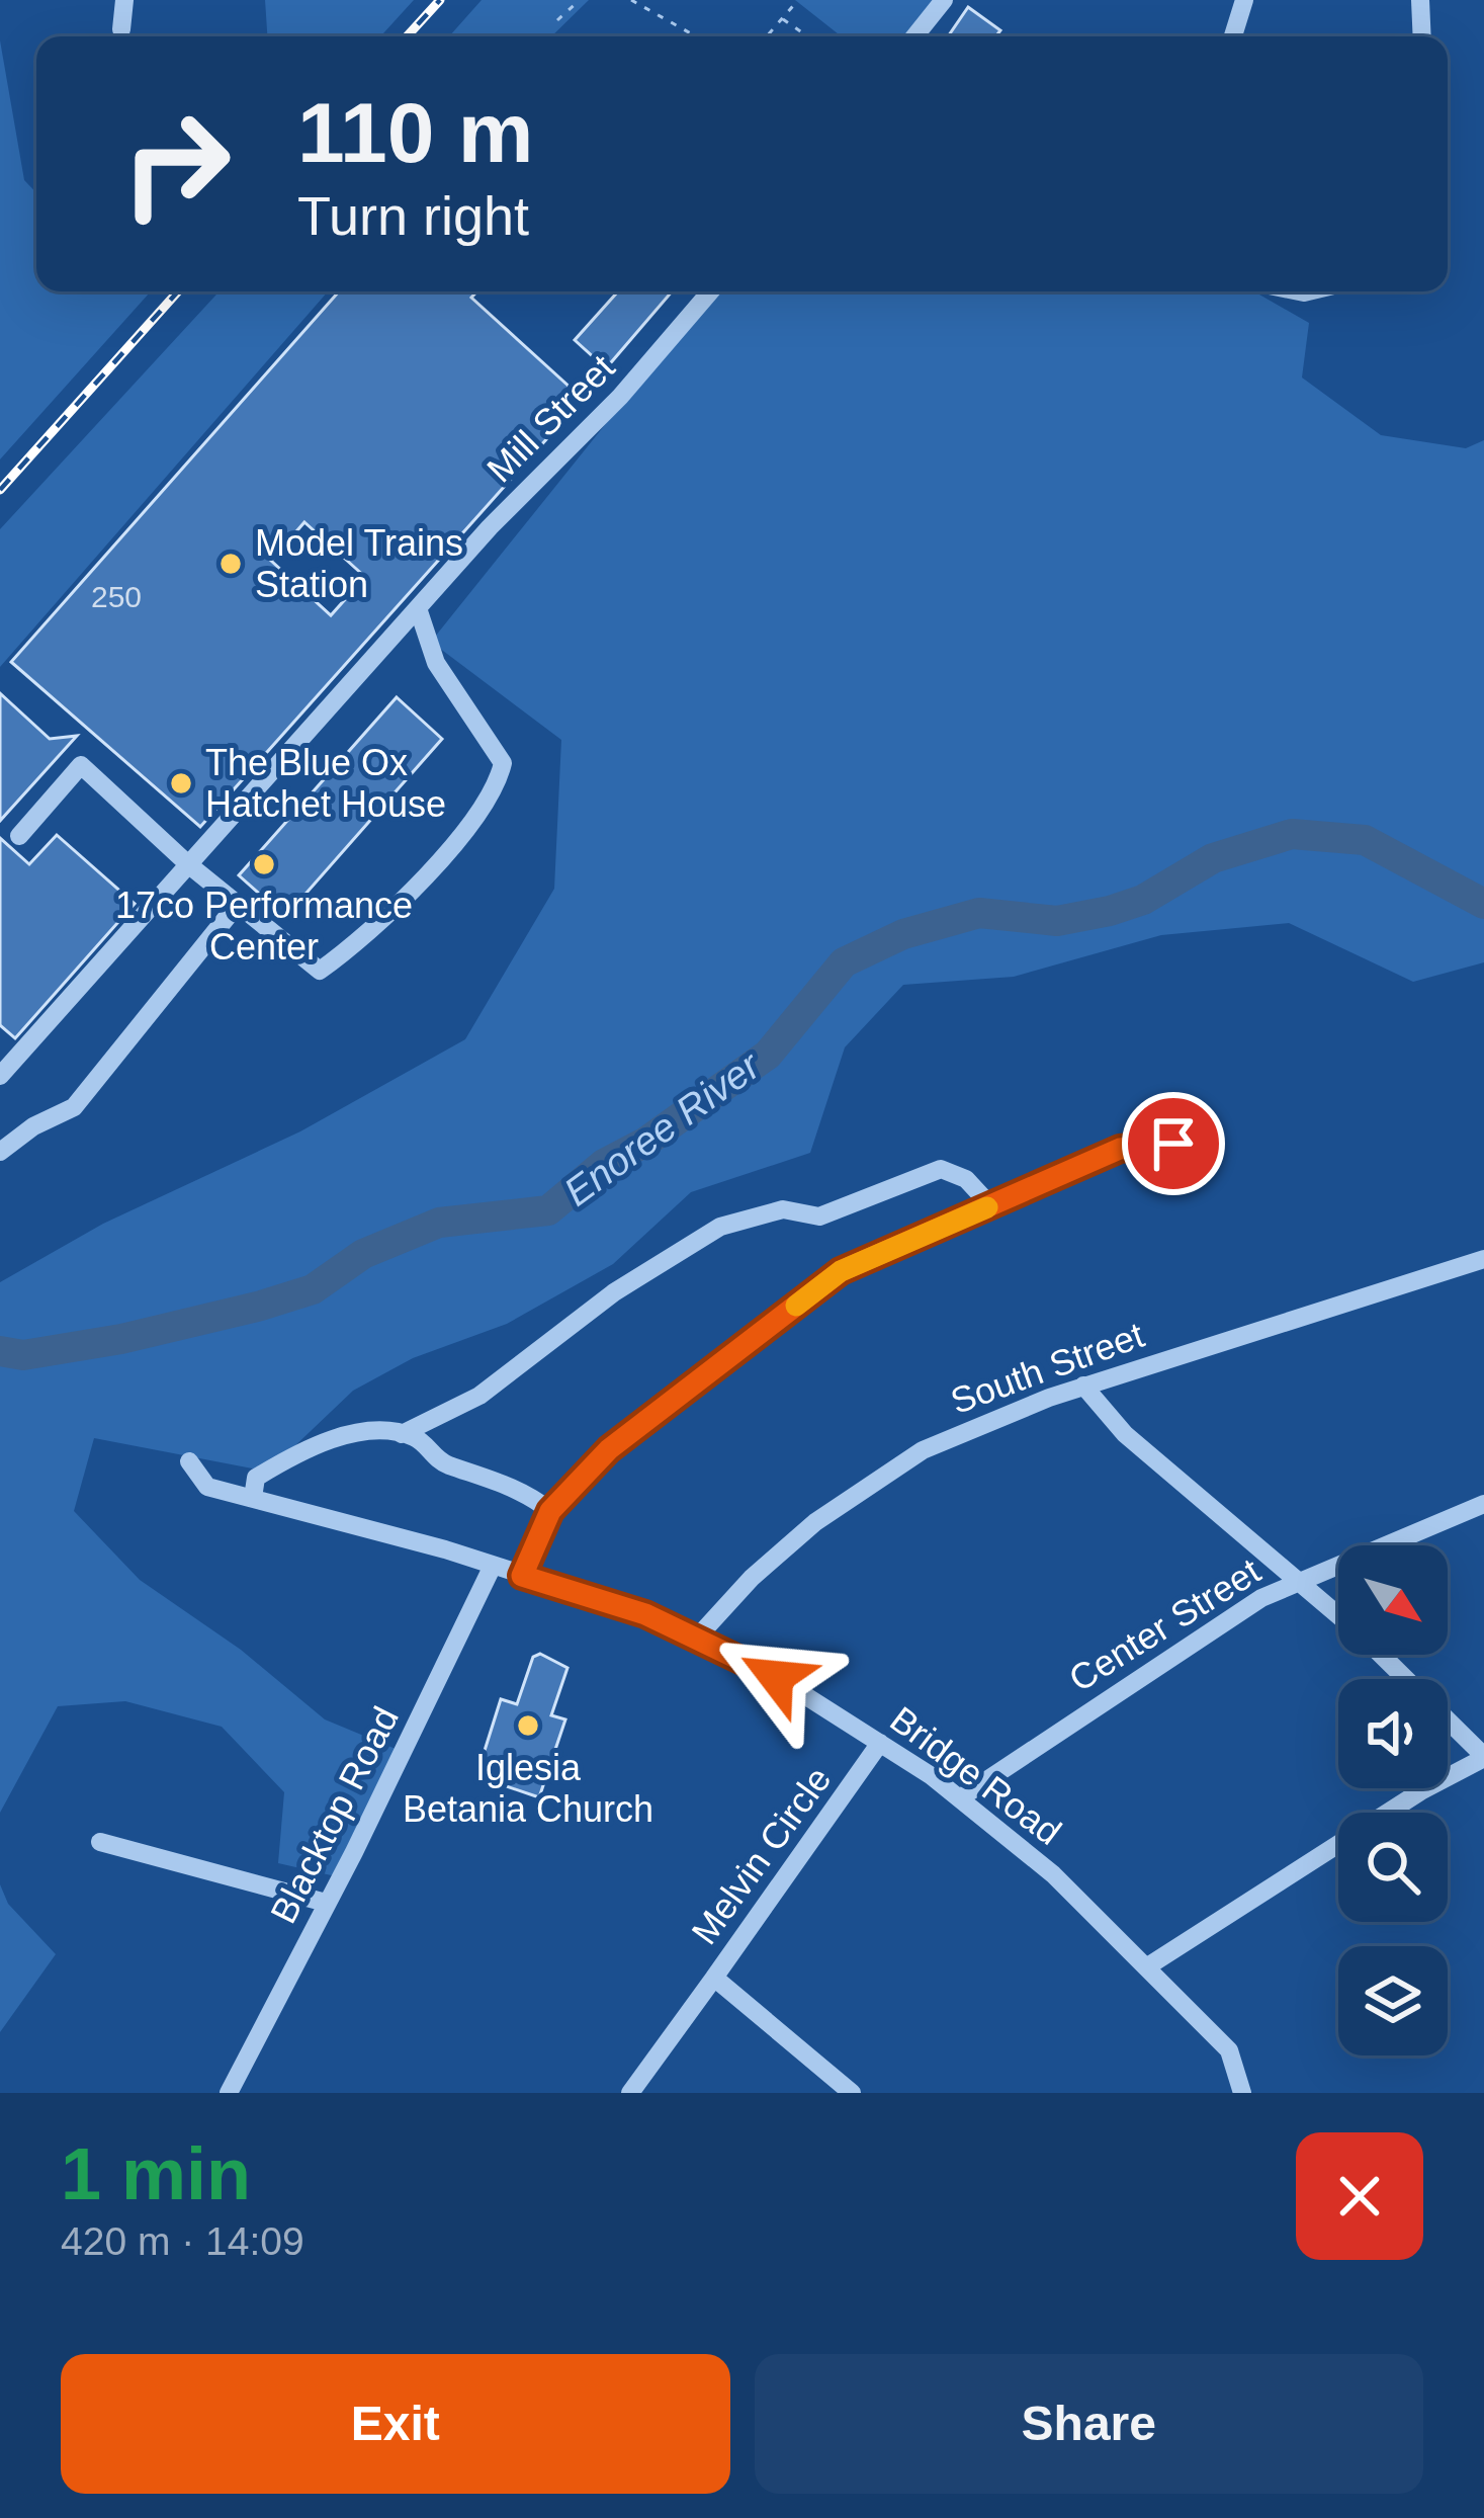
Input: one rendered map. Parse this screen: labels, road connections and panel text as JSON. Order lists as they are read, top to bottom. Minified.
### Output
{"streets":{"street":["Mill Street","South Street","Center Street","Bridge Road","Blacktop Road","Melvin Circle"]},"crossings":[["South Street","Bridge Road"],["Center Street","Bridge Road"],["Bridge Road","Blacktop Road"],["Bridge Road","Melvin Circle"]],"water":["Enoree River"],"places":["Model Trains Station","The Blue Ox Hatchet House","17co Performance Center","Iglesia Betania Church"],"house_numbers":["250"],"north":"bottom right","page":{"turn":["110 m","Turn right"],"heading":["1 min","420 m · 14:09"],"buttons":["Exit","Share"]}}
